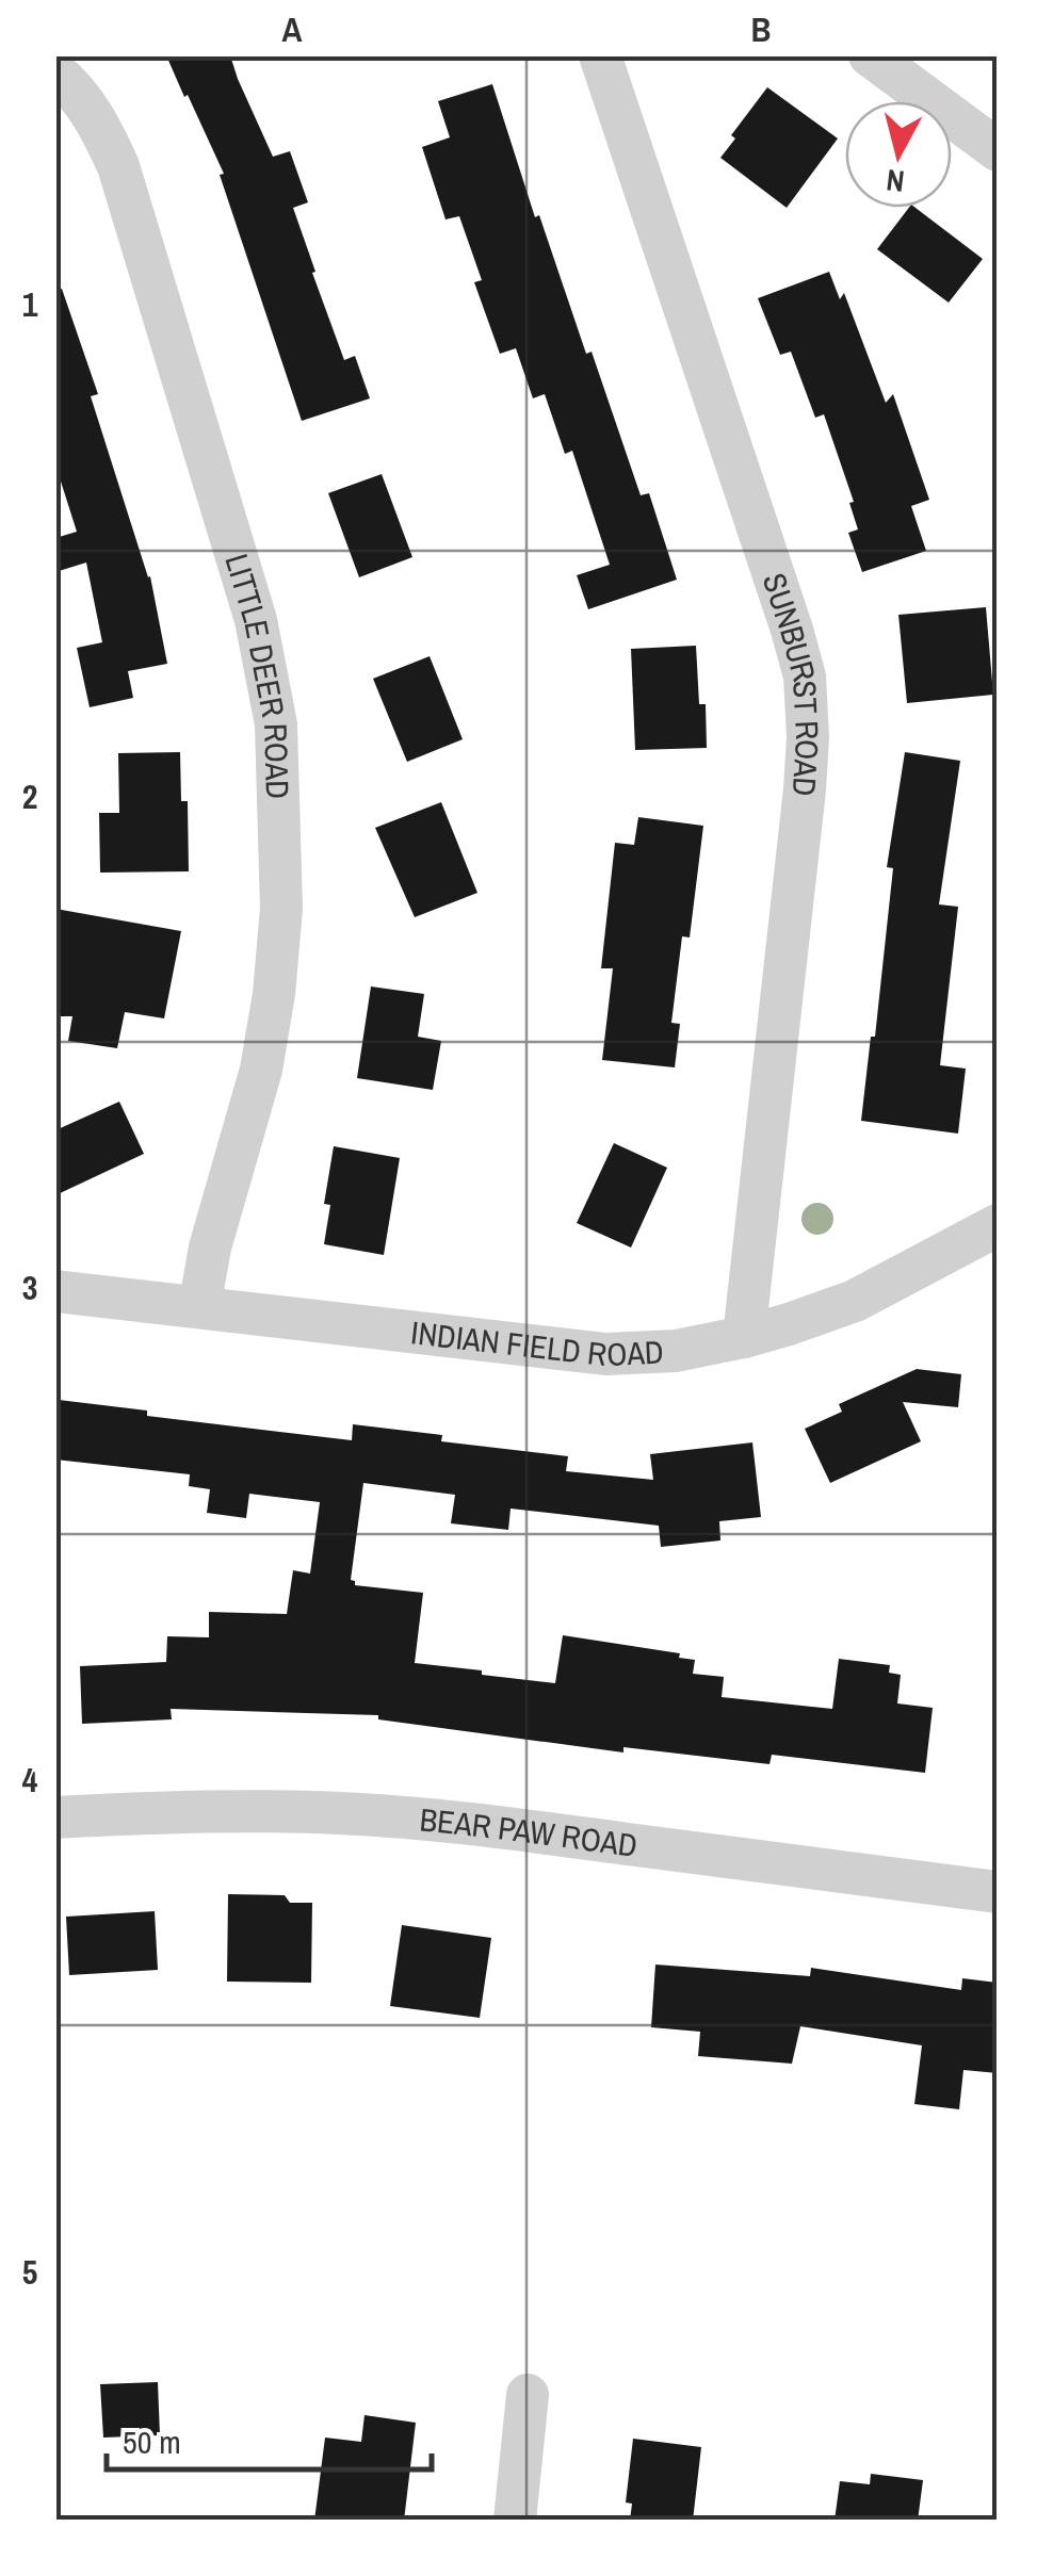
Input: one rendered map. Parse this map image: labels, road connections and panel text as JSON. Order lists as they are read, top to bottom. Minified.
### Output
{"streets":{"street":["LITTLE DEER ROAD","SUNBURST ROAD","INDIAN FIELD ROAD","BEAR PAW ROAD"]},"crossings":[["LITTLE DEER ROAD","INDIAN FIELD ROAD"],["SUNBURST ROAD","INDIAN FIELD ROAD"]],"scale_bar":"50 m","north":"bottom","grid":{"columns":["A","B"],"rows":["1","2","3","4","5"]}}
